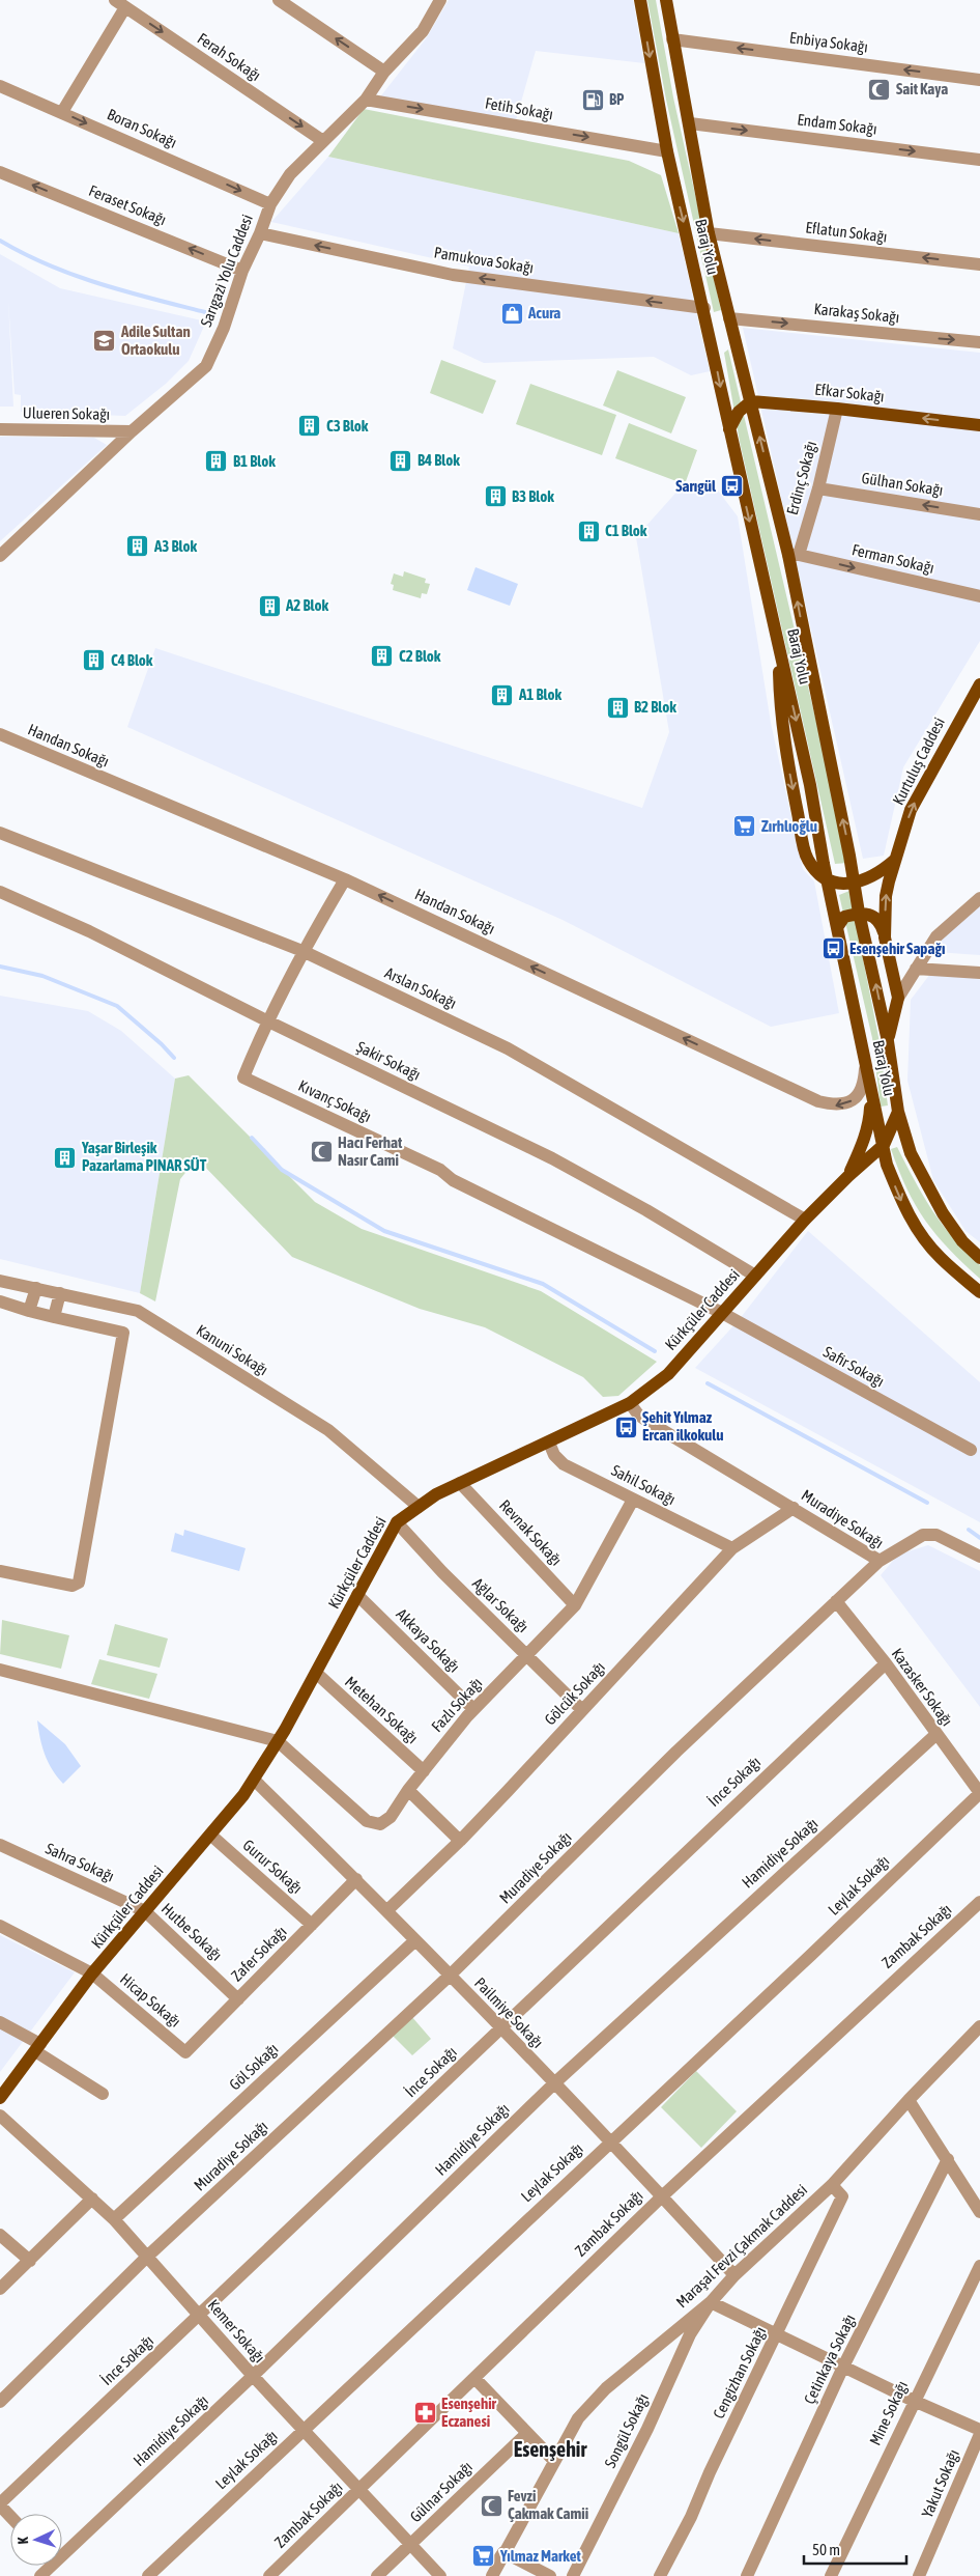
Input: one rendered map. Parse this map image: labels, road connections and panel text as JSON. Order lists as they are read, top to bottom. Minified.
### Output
{"streets":{"main road":["Baraj Yolu","Efkar Sokağı","Kurtuluş Caddesi","Kürkçüler Caddesi"],"street":["Enbiya Sokağı","Ferah Sokağı","Fetih Sokağı","Endam Sokağı","Boran Sokağı","Feraset Sokağı","Eflatun Sokağı","Pamukova Sokağı","Sarıgazi Yolu Caddesi","Karakaş Sokağı","Ulueren Sokağı","Erdinç Sokağı","Gülhan Sokağı","Ferman Sokağı","Handan Sokağı","Arslan Sokağı","Şakir Sokağı","Kıvanç Sokağı","Kanuni Sokağı","Safir Sokağı","Sahil Sokağı","Muradiye Sokağı","Revnak Sokağı","Ağlar Sokağı","Akkaya Sokağı","Kazasker Sokağı","Gölcük Sokağı","Fazlı Sokağı","Metehan Sokağı","İnce Sokağı","Hamidiye Sokağı","Sahra Sokağı","Gurur Sokağı","Leylak Sokağı","Hutbe Sokağı","Zambak Sokağı","Zafer Sokağı","Hicap Sokağı","Pailmiye Sokağı","Göl Sokağı","Maraşal Fevzi Çakmak Caddesi","Kemer Sokağı","Çetinkaya Sokağı","Cengizhan Sokağı","Mine Sokağı","Songül Sokağı","Yakut Sokağı","Gülnar Sokağı"]},"crossings":[["Enbiya Sokağı","Baraj Yolu"],["Ferah Sokağı","Sarıgazi Yolu Caddesi"],["Fetih Sokağı","Baraj Yolu"],["Fetih Sokağı","Sarıgazi Yolu Caddesi"],["Endam Sokağı","Baraj Yolu"],["Boran Sokağı","Sarıgazi Yolu Caddesi"],["Feraset Sokağı","Sarıgazi Yolu Caddesi"],["Eflatun Sokağı","Baraj Yolu"],["Baraj Yolu","Pamukova Sokağı"],["Baraj Yolu","Karakaş Sokağı"],["Baraj Yolu","Efkar Sokağı"],["Baraj Yolu","Erdinç Sokağı"],["Baraj Yolu","Ferman Sokağı"],["Baraj Yolu","Handan Sokağı"],["Baraj Yolu","Kürkçüler Caddesi"],["Pamukova Sokağı","Sarıgazi Yolu Caddesi"],["Sarıgazi Yolu Caddesi","Ulueren Sokağı"],["Efkar Sokağı","Erdinç Sokağı"],["Erdinç Sokağı","Gülhan Sokağı"],["Erdinç Sokağı","Ferman Sokağı"],["Handan Sokağı","Kıvanç Sokağı"],["Arslan Sokağı","Kıvanç Sokağı"],["Arslan Sokağı","Kürkçüler Caddesi"],["Şakir Sokağı","Kıvanç Sokağı"],["Şakir Sokağı","Kürkçüler Caddesi"],["Kıvanç Sokağı","Kürkçüler Caddesi"],["Kıvanç Sokağı","Safir Sokağı"],["Kürkçüler Caddesi","Kanuni Sokağı"],["Kürkçüler Caddesi","Safir Sokağı"],["Kürkçüler Caddesi","Sahil Sokağı"],["Kürkçüler Caddesi","Muradiye Sokağı"],["Kürkçüler Caddesi","Revnak Sokağı"],["Kürkçüler Caddesi","Ağlar Sokağı"],["Kürkçüler Caddesi","Akkaya Sokağı"],["Kürkçüler Caddesi","Fazlı Sokağı"],["Kürkçüler Caddesi","Metehan Sokağı"],["Kürkçüler Caddesi","Sahra Sokağı"],["Kürkçüler Caddesi","Gurur Sokağı"],["Kürkçüler Caddesi","Hutbe Sokağı"],["Kürkçüler Caddesi","Hicap Sokağı"],["Kürkçüler Caddesi","Pailmiye Sokağı"],["Sahil Sokağı","Gölcük Sokağı"],["Sahil Sokağı","Fazlı Sokağı"],["Muradiye Sokağı","Kazasker Sokağı"],["Muradiye Sokağı","Gölcük Sokağı"],["Muradiye Sokağı","Pailmiye Sokağı"],["Muradiye Sokağı","Kemer Sokağı"],["Revnak Sokağı","Fazlı Sokağı"],["Ağlar Sokağı","Gölcük Sokağı"],["Ağlar Sokağı","Fazlı Sokağı"],["Akkaya Sokağı","Fazlı Sokağı"],["Kazasker Sokağı","İnce Sokağı"],["Kazasker Sokağı","Hamidiye Sokağı"],["Kazasker Sokağı","Leylak Sokağı"],["Gölcük Sokağı","Pailmiye Sokağı"],["Fazlı Sokağı","Metehan Sokağı"],["İnce Sokağı","Pailmiye Sokağı"],["İnce Sokağı","Kemer Sokağı"],["Hamidiye Sokağı","Pailmiye Sokağı"],["Hamidiye Sokağı","Kemer Sokağı"],["Sahra Sokağı","Hutbe Sokağı"],["Gurur Sokağı","Zafer Sokağı"],["Leylak Sokağı","Pailmiye Sokağı"],["Leylak Sokağı","Kemer Sokağı"],["Hutbe Sokağı","Zafer Sokağı"],["Zambak Sokağı","Pailmiye Sokağı"],["Zambak Sokağı","Kemer Sokağı"],["Zafer Sokağı","Hicap Sokağı"],["Zafer Sokağı","Pailmiye Sokağı"],["Pailmiye Sokağı","Göl Sokağı"],["Pailmiye Sokağı","Maraşal Fevzi Çakmak Caddesi"],["Göl Sokağı","Kemer Sokağı"],["Maraşal Fevzi Çakmak Caddesi","Cengizhan Sokağı"],["Maraşal Fevzi Çakmak Caddesi","Songül Sokağı"],["Kemer Sokağı","Gülnar Sokağı"]],"one_way":["Enbiya Sokağı","Fetih Sokağı","Endam Sokağı","Boran Sokağı","Feraset Sokağı","Eflatun Sokağı","Pamukova Sokağı","Karakaş Sokağı","Efkar Sokağı","Gülhan Sokağı","Ferman Sokağı","Handan Sokağı","Kurtuluş Caddesi"],"districts":["Esenşehir"],"places":{"mosque":["Sait Kaya","Hacı Ferhat Nasır Cami","Fevzi Çakmak Camii"],"fuel station":["BP"],"shop":["Acura"],"school or university":["Adile Sultan Ortaokulu"],"building":["C3 Blok","B4 Blok","B1 Blok","B3 Blok","C1 Blok","A3 Blok","A2 Blok","C2 Blok","C4 Blok","A1 Blok","B2 Blok","Yaşar Birleşik Pazarlama PINAR SÜT"],"bus stop":["Sarıgül","Esenşehir Sapağı","Şehit Yılmaz Ercan ilkokulu"],"supermarket":["Zırhlıoğlu","Yılmaz Market"],"pharmacy":["Esenşehir Eczanesi"]},"scale_bar":"50 m","north":"left"}
